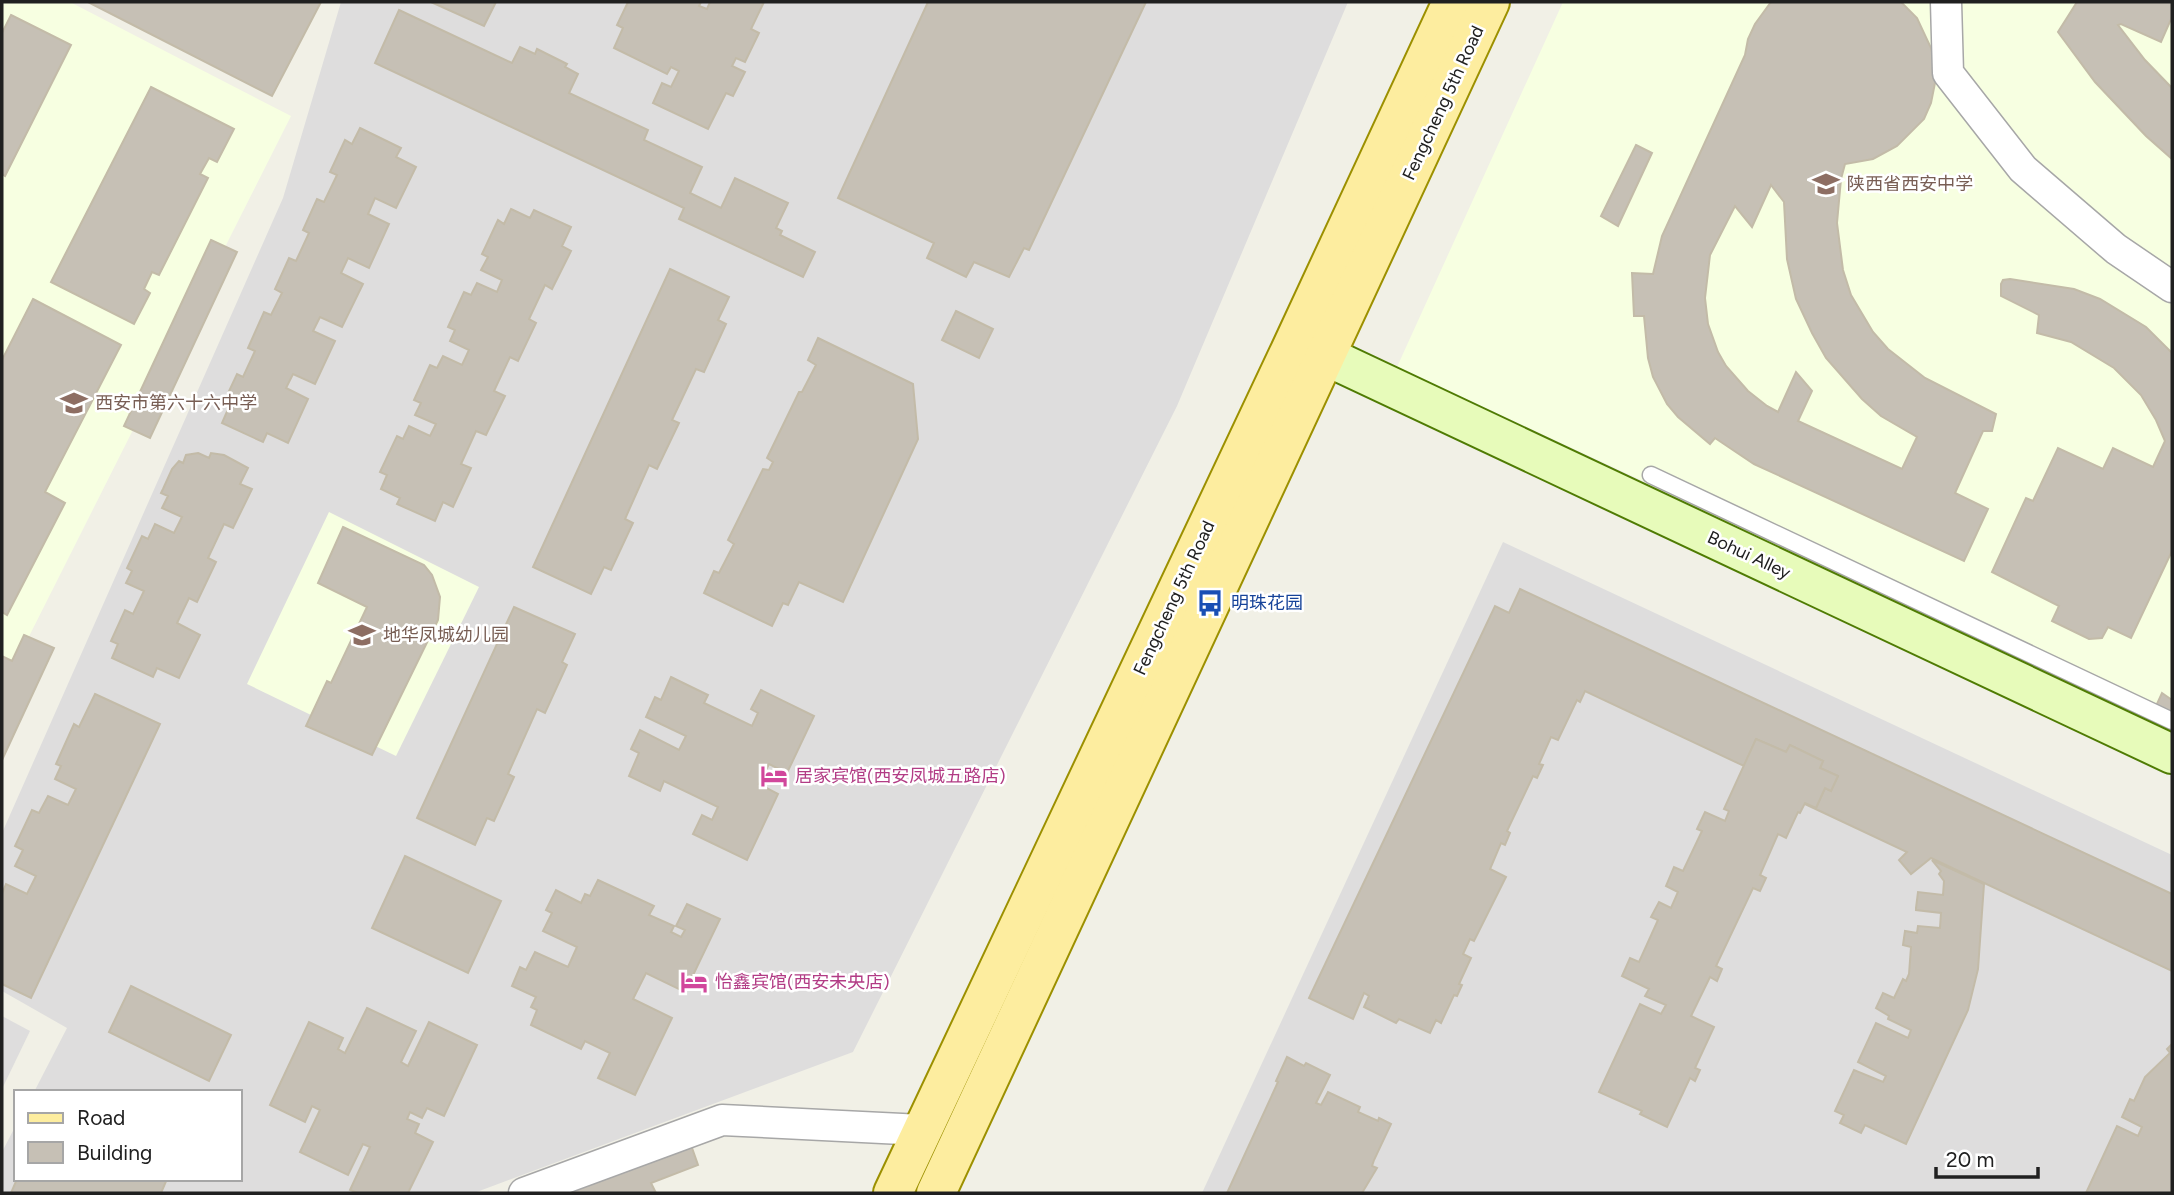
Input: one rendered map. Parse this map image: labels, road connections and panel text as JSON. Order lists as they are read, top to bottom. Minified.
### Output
{"streets":{"main road":["Fengcheng 5th Road"],"street":["Bohui Alley"]},"crossings":[["Fengcheng 5th Road","Bohui Alley"]],"places":{"school or university":["陕西省西安中学","西安市第六十六中学","地华凤城幼儿园"],"bus stop":["明珠花园"],"hotel":["居家宾馆(西安凤城五路店)","怡鑫宾馆(西安未央店)"]},"legend":["Road","Building"],"scale_bar":"20 m"}
